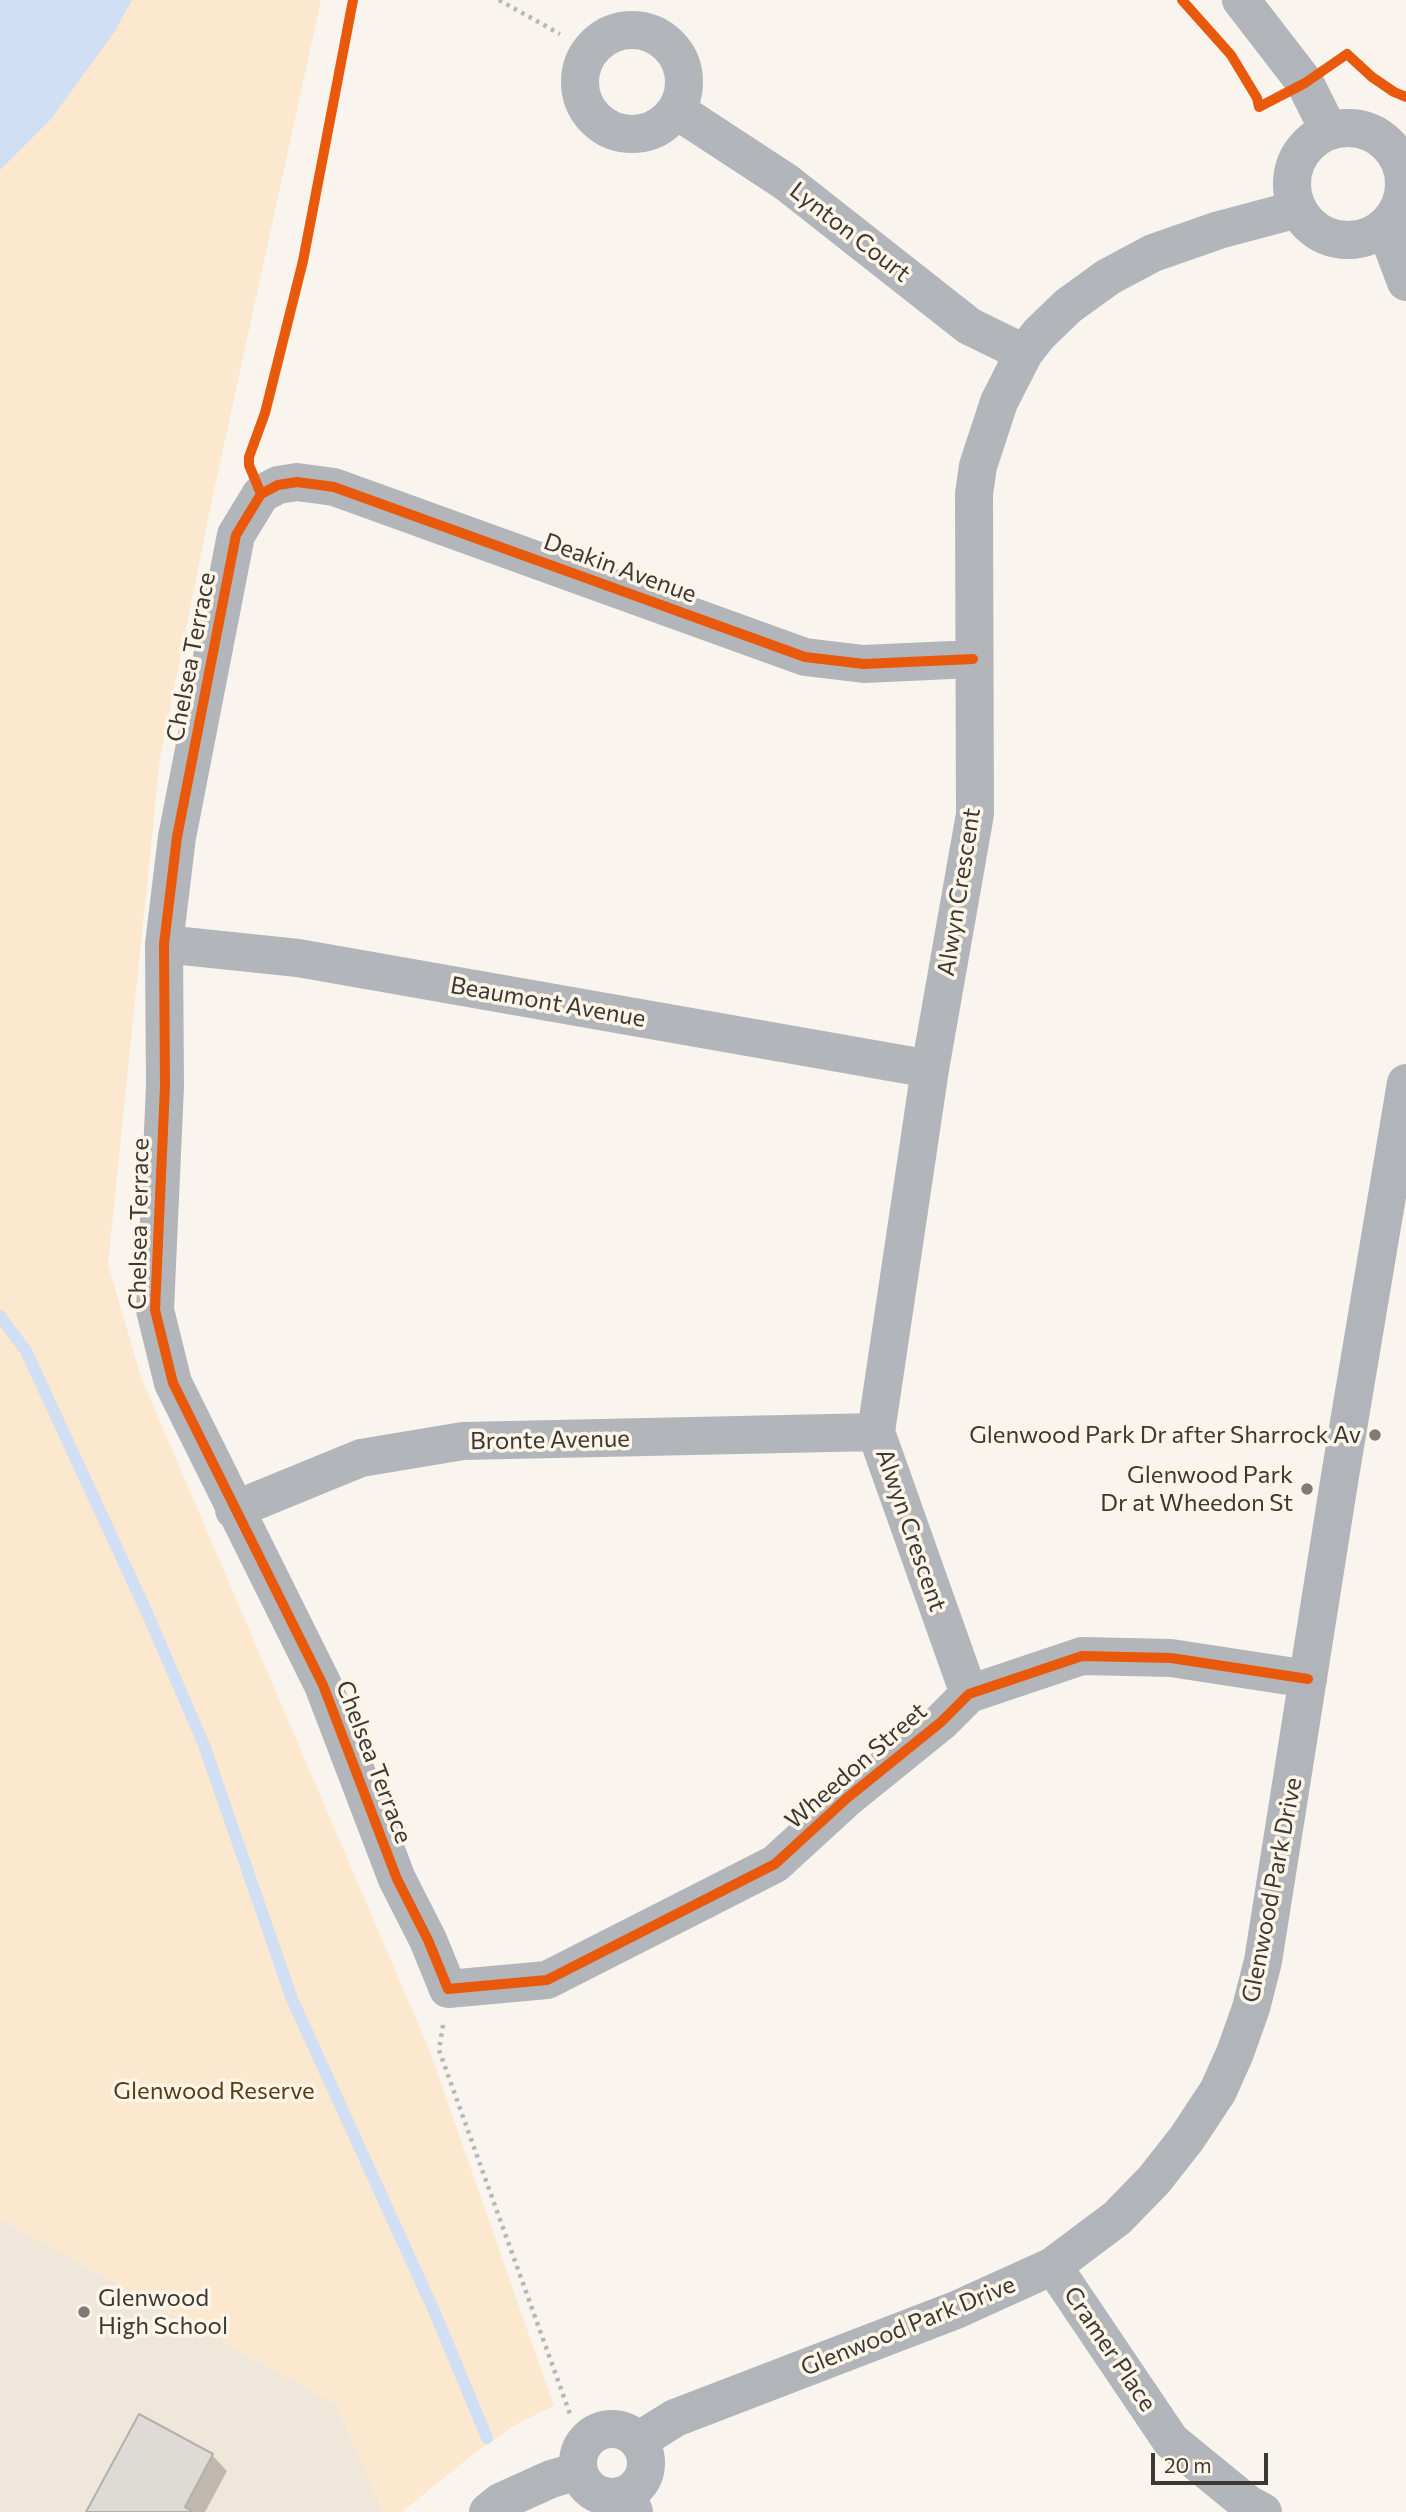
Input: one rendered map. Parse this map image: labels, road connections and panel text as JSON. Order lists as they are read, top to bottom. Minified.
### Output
{"streets":{"street":["Lynton Court","Deakin Avenue","Chelsea Terrace","Alwyn Crescent","Beaumont Avenue","Bronte Avenue","Wheedon Street","Glenwood Park Drive","Cramer Place"]},"crossings":[["Lynton Court","Alwyn Crescent"],["Deakin Avenue","Chelsea Terrace"],["Deakin Avenue","Alwyn Crescent"],["Chelsea Terrace","Beaumont Avenue"],["Chelsea Terrace","Bronte Avenue"],["Chelsea Terrace","Wheedon Street"],["Alwyn Crescent","Beaumont Avenue"],["Alwyn Crescent","Bronte Avenue"],["Alwyn Crescent","Wheedon Street"],["Wheedon Street","Glenwood Park Drive"],["Glenwood Park Drive","Cramer Place"]],"parks":["Glenwood Reserve"],"places":["Glenwood Park Dr after Sharrock Av","Glenwood Park Dr at Wheedon St","Glenwood High School"],"scale_bar":"20 m"}
